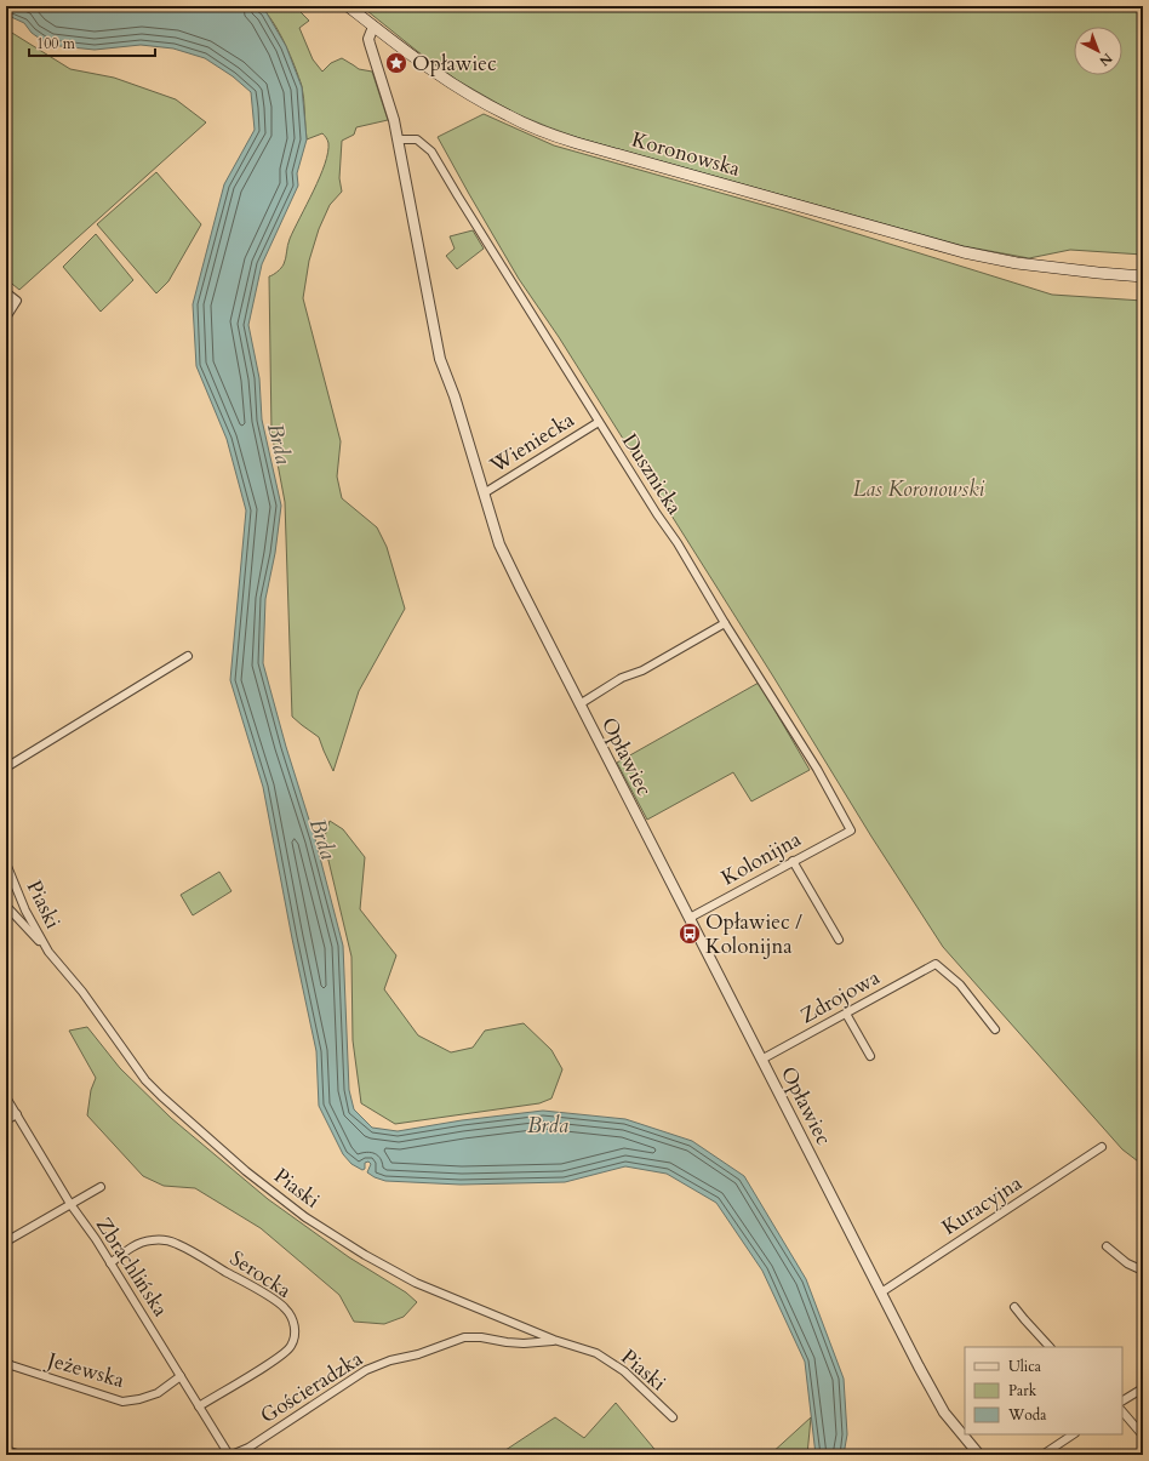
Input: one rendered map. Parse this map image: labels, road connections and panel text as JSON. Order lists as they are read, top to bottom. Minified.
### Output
{"streets":{"main road":["Koronowska"],"street":["Wieniecka","Dusznicka","Opławiec","Kolonijna","Piaski","Zdrojowa","Kuracyjna","Zbrachlińska","Serocka","Jeżewska","Gościeradzka"]},"crossings":[["Koronowska","Opławiec"],["Wieniecka","Dusznicka"],["Wieniecka","Opławiec"],["Dusznicka","Opławiec"],["Dusznicka","Kolonijna"],["Opławiec","Kolonijna"],["Opławiec","Zdrojowa"],["Opławiec","Kuracyjna"],["Piaski","Gościeradzka"],["Zbrachlińska","Serocka"],["Zbrachlińska","Jeżewska"],["Zbrachlińska","Gościeradzka"]],"water":["Brda"],"parks":["Las Koronowski"],"places":{"place":["Opławiec"],"bus stop":["Opławiec / Kolonijna"]},"legend":["Ulica","Park","Woda"],"scale_bar":"100 m","north":"bottom right"}
